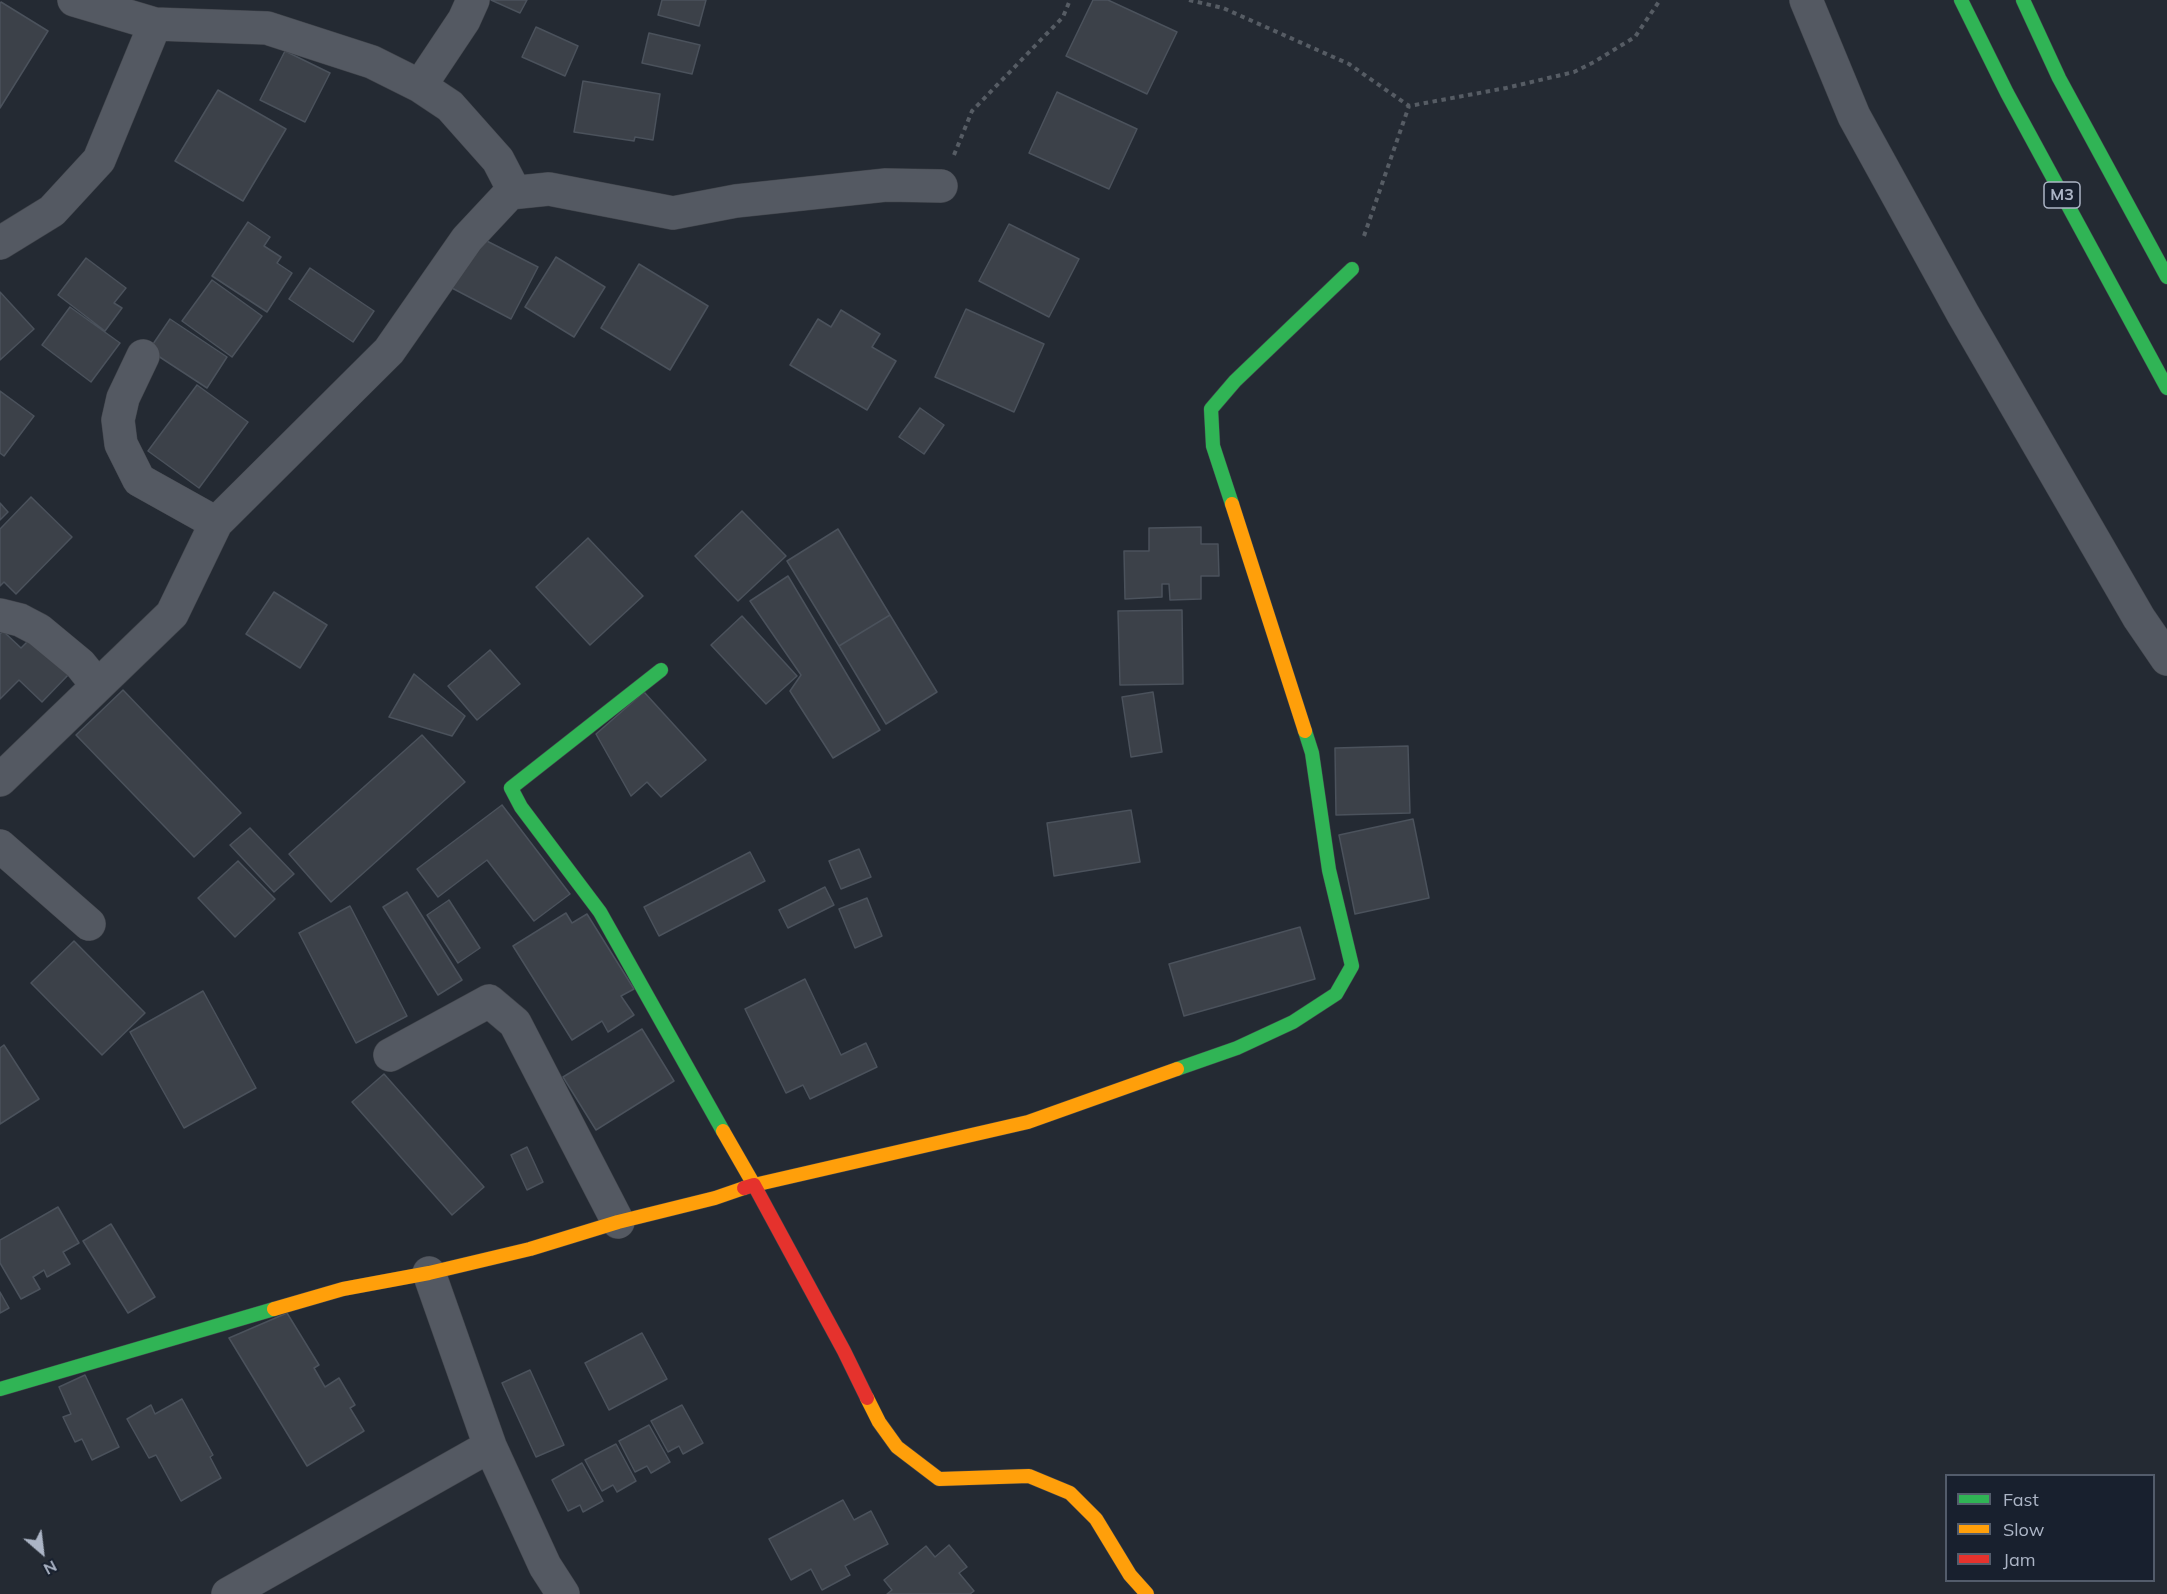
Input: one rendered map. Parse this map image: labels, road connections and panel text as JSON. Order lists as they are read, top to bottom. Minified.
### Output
{"streets":{"main road":["M3"]},"legend":["Fast","Slow","Jam"],"north":"bottom right"}
